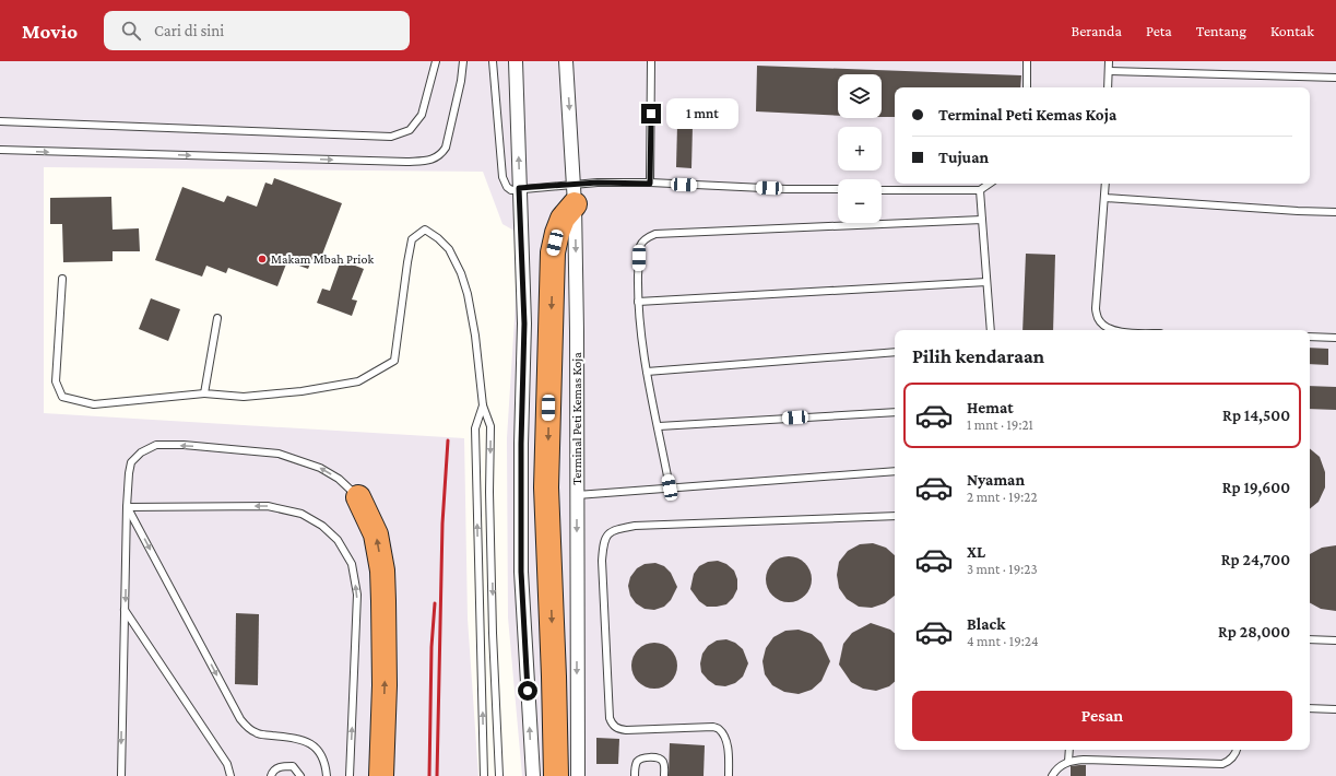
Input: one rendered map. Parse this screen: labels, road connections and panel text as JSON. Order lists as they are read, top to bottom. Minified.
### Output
{"streets":{"street":["Terminal Peti Kemas Koja"]},"places":["Makam Mbah Priok"],"page":{"header":"Movio","search":"Cari di sini","nav":["Beranda","Peta","Tentang","Kontak"],"map_buttons":["+","−"],"banner":["Terminal Peti Kemas Koja","Tujuan"],"bubble":"1 mnt","heading":"Pilih kendaraan","list":[{"name":"Hemat","note":"1 mnt · 19:21","value":"Rp 14,500"},{"name":"Nyaman","note":"2 mnt · 19:22","value":"Rp 19,600"},{"name":"XL","note":"3 mnt · 19:23","value":"Rp 24,700"},{"name":"Black","note":"4 mnt · 19:24","value":"Rp 28,000"}],"buttons":"Pesan"}}
